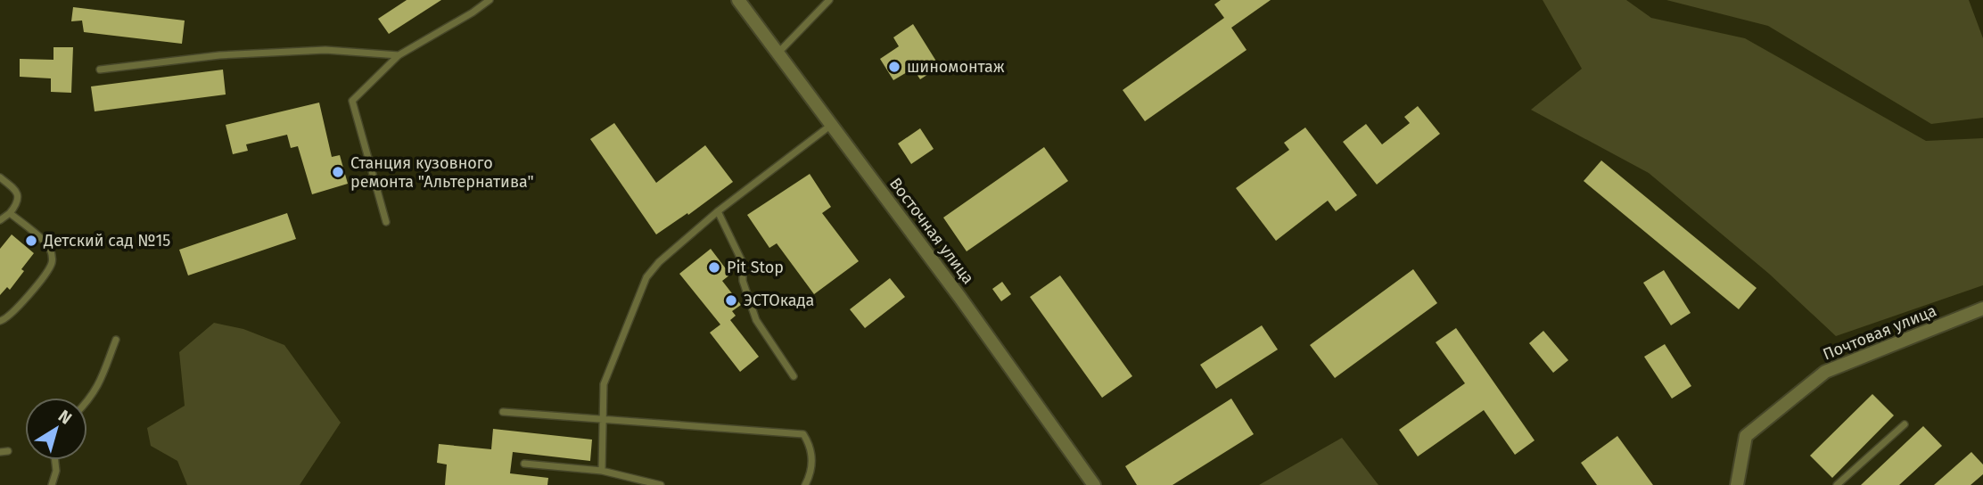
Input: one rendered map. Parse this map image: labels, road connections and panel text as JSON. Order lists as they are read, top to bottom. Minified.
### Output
{"streets":{"street":["Восточная улица","Почтовая улица"]},"places":["шиномонтаж","Станция кузовного ремонта \"Альтернатива\"","Детский сад №15","Pit Stop","ЭСТОкада"],"north":"top right"}
